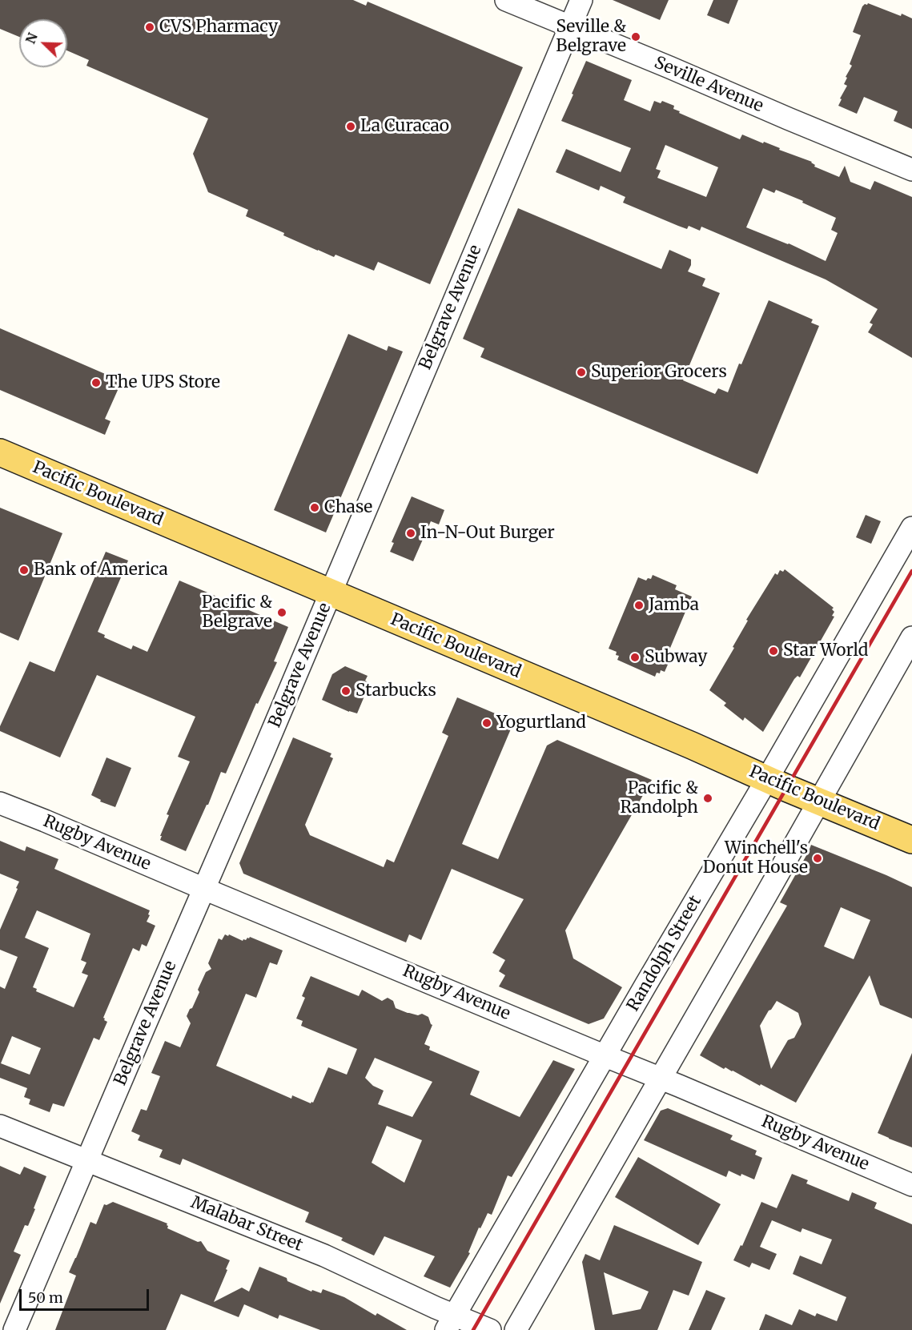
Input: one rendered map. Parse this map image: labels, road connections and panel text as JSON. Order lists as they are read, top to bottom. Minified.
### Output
{"streets":{"main road":["Pacific Boulevard"],"street":["Seville Avenue","Belgrave Avenue","Rugby Avenue","Randolph Street","Malabar Street"]},"crossings":[["Seville Avenue","Belgrave Avenue"],["Belgrave Avenue","Pacific Boulevard"],["Belgrave Avenue","Rugby Avenue"],["Belgrave Avenue","Malabar Street"],["Pacific Boulevard","Randolph Street"],["Rugby Avenue","Randolph Street"],["Randolph Street","Malabar Street"]],"places":["CVS Pharmacy","Seville & Belgrave","La Curacao","Superior Grocers","The UPS Store","Chase","In-N-Out Burger","Bank of America","Jamba","Pacific & Belgrave","Star World","Subway","Starbucks","Yogurtland","Pacific & Randolph","Winchell's Donut House"],"scale_bar":"50 m","north":"top left"}
